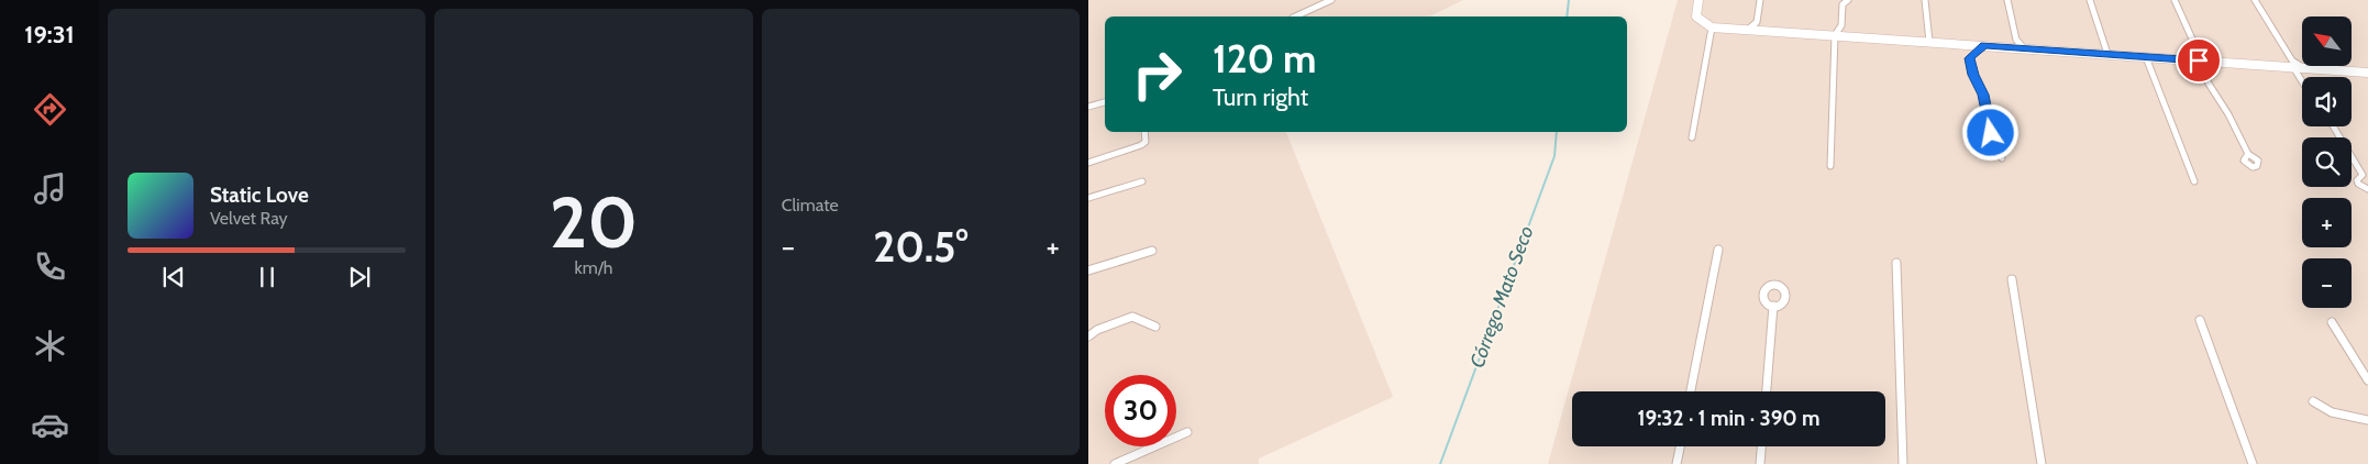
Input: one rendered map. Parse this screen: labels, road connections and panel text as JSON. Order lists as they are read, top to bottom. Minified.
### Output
{"water":["Córrego Mato Seco"],"north":"top left","page":{"tabs":"19:31","tile":[["20","km/h"],"Climate"],"map_buttons":["+","−"],"turn":["120 m","Turn right"],"song":["Static Love","Velvet Ray"],"heat":["−","20.5°","+"],"limit":"30","trip":"19:32 · 1 min · 390 m"}}
